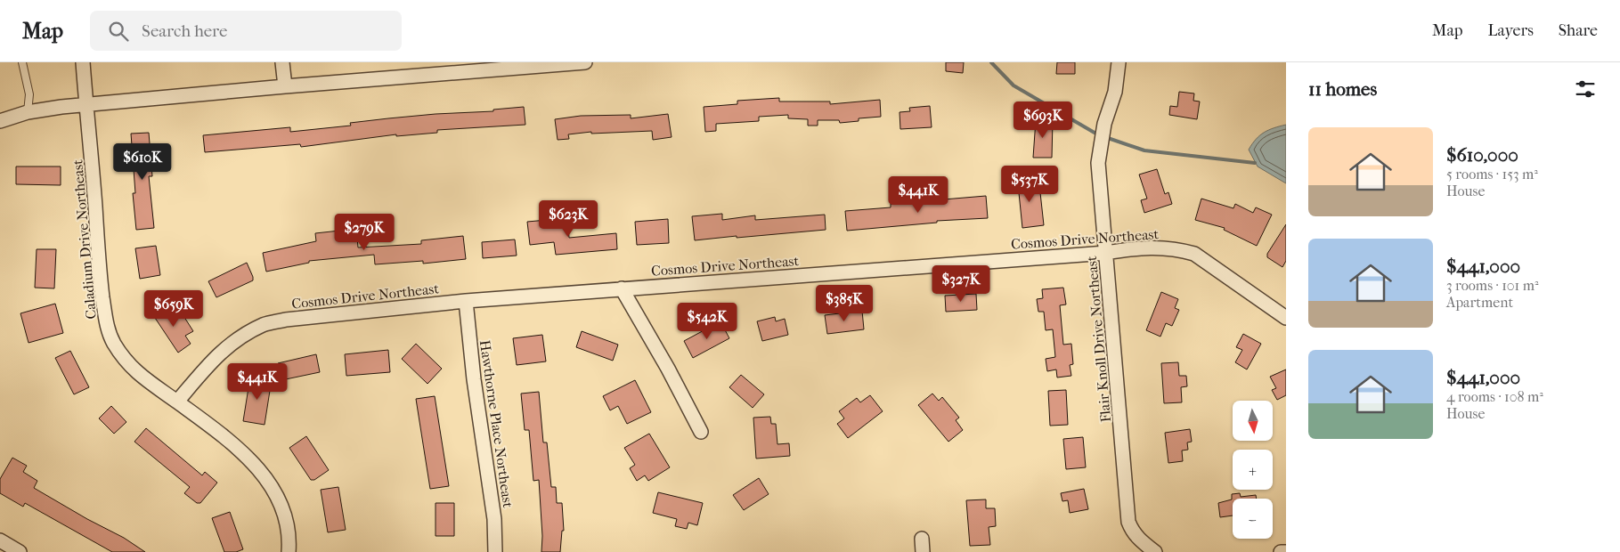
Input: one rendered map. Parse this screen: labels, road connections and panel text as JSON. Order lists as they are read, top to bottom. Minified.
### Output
{"streets":{"street":["Cosmos Drive Northeast","Caladium Drive Northeast","Flair Knoll Drive Northeast","Hawthorne Place Northeast"]},"crossings":[["Cosmos Drive Northeast","Caladium Drive Northeast"],["Cosmos Drive Northeast","Flair Knoll Drive Northeast"],["Cosmos Drive Northeast","Hawthorne Place Northeast"]],"north":"bottom","page":{"header":"Map","search":"Search here","nav":["Map","Layers","Share"],"heading":"11 homes","price":["$693K","$610K","$537K","$441K","$623K","$279K","$327K","$385K","$659K","$542K","$441K"],"list":[{"name":"$610,000","note":"5 rooms · 153 m² · House"},{"name":"$441,000","note":"3 rooms · 101 m² · Apartment"},{"name":"$441,000","note":"4 rooms · 108 m² · House"}],"map_buttons":["+","−"]}}
